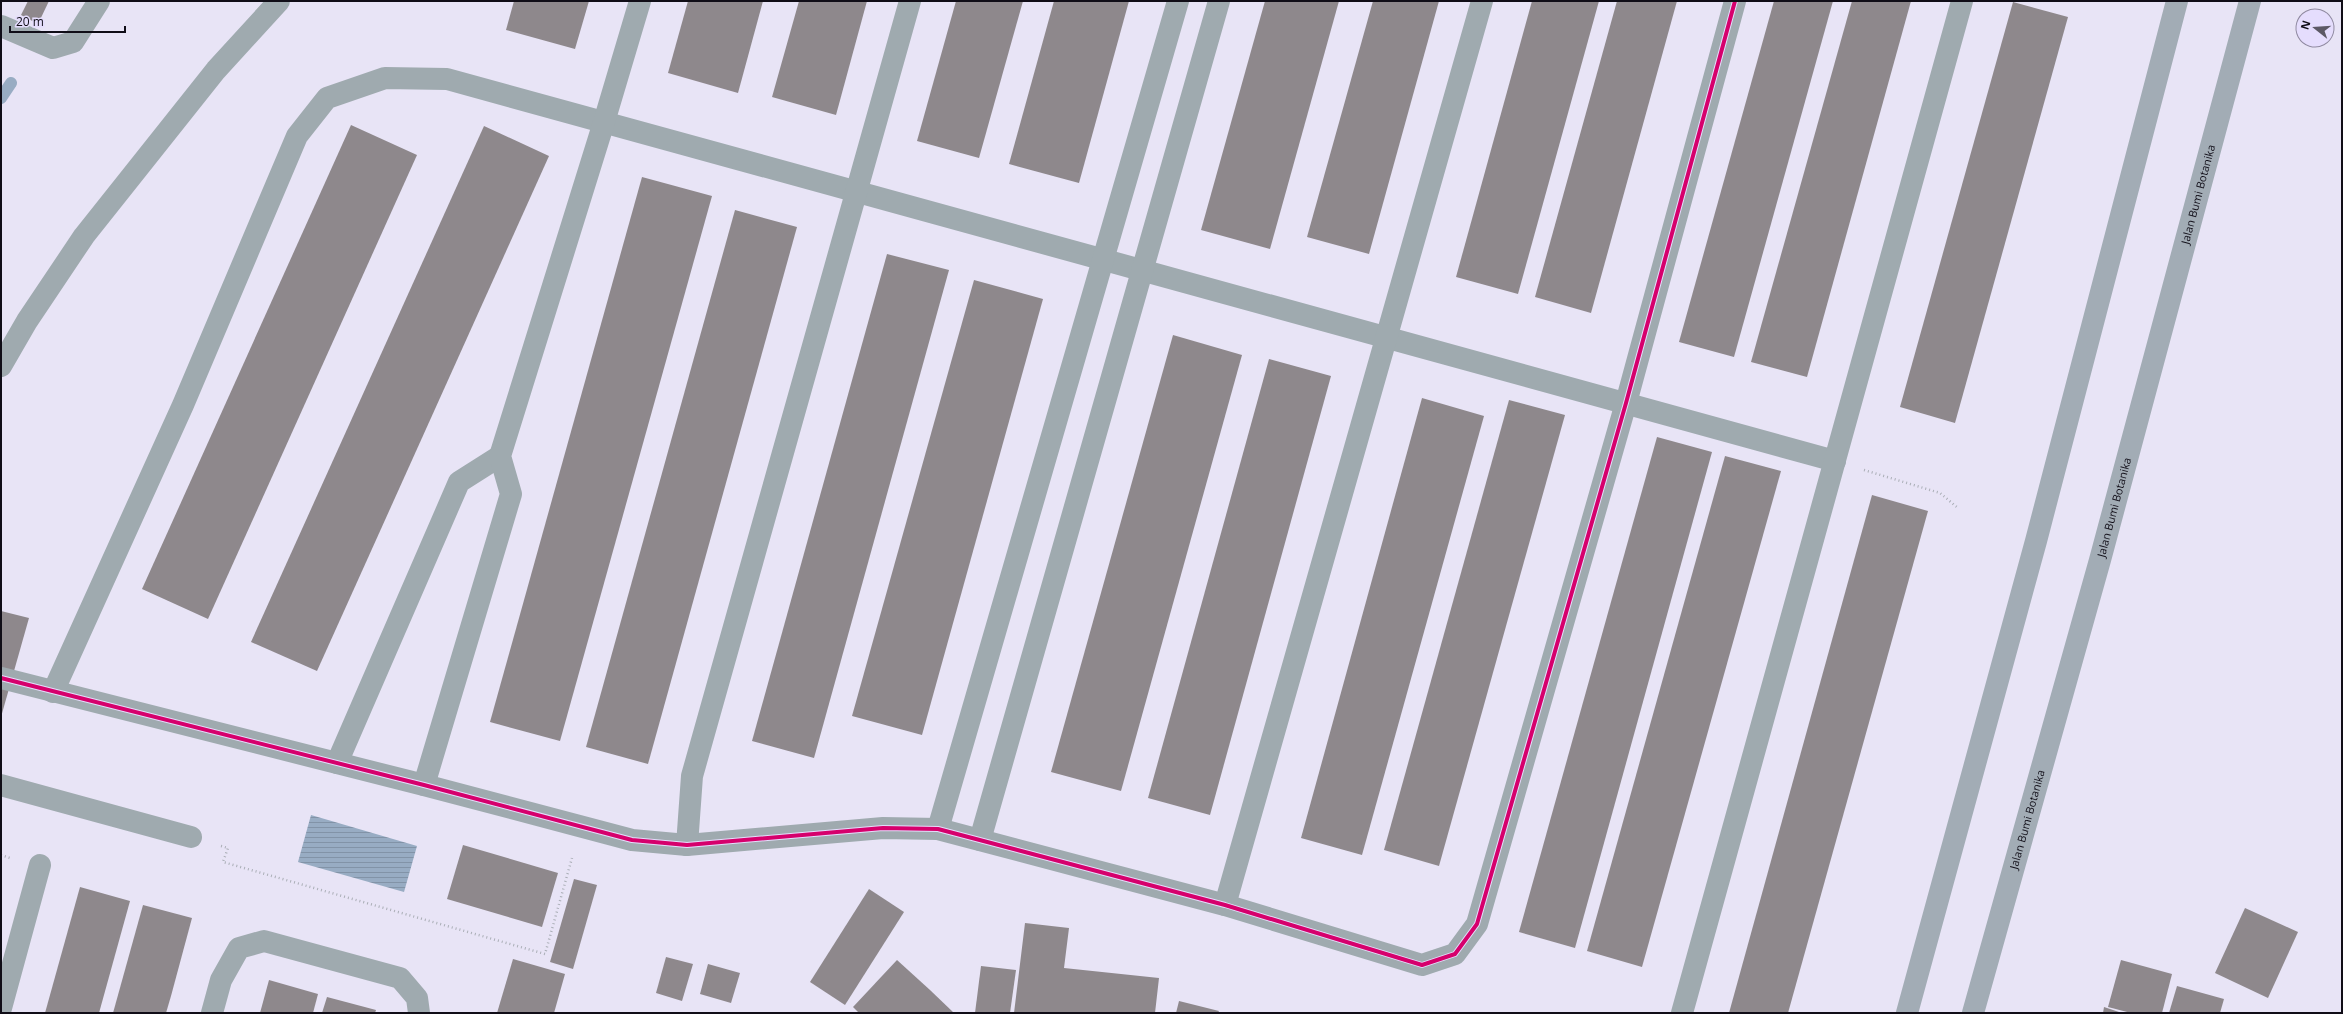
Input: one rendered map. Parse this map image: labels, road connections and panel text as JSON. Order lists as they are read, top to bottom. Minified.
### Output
{"streets":{"main road":["Jalan Bumi Botanika"]},"scale_bar":"20 m","north":"left"}
